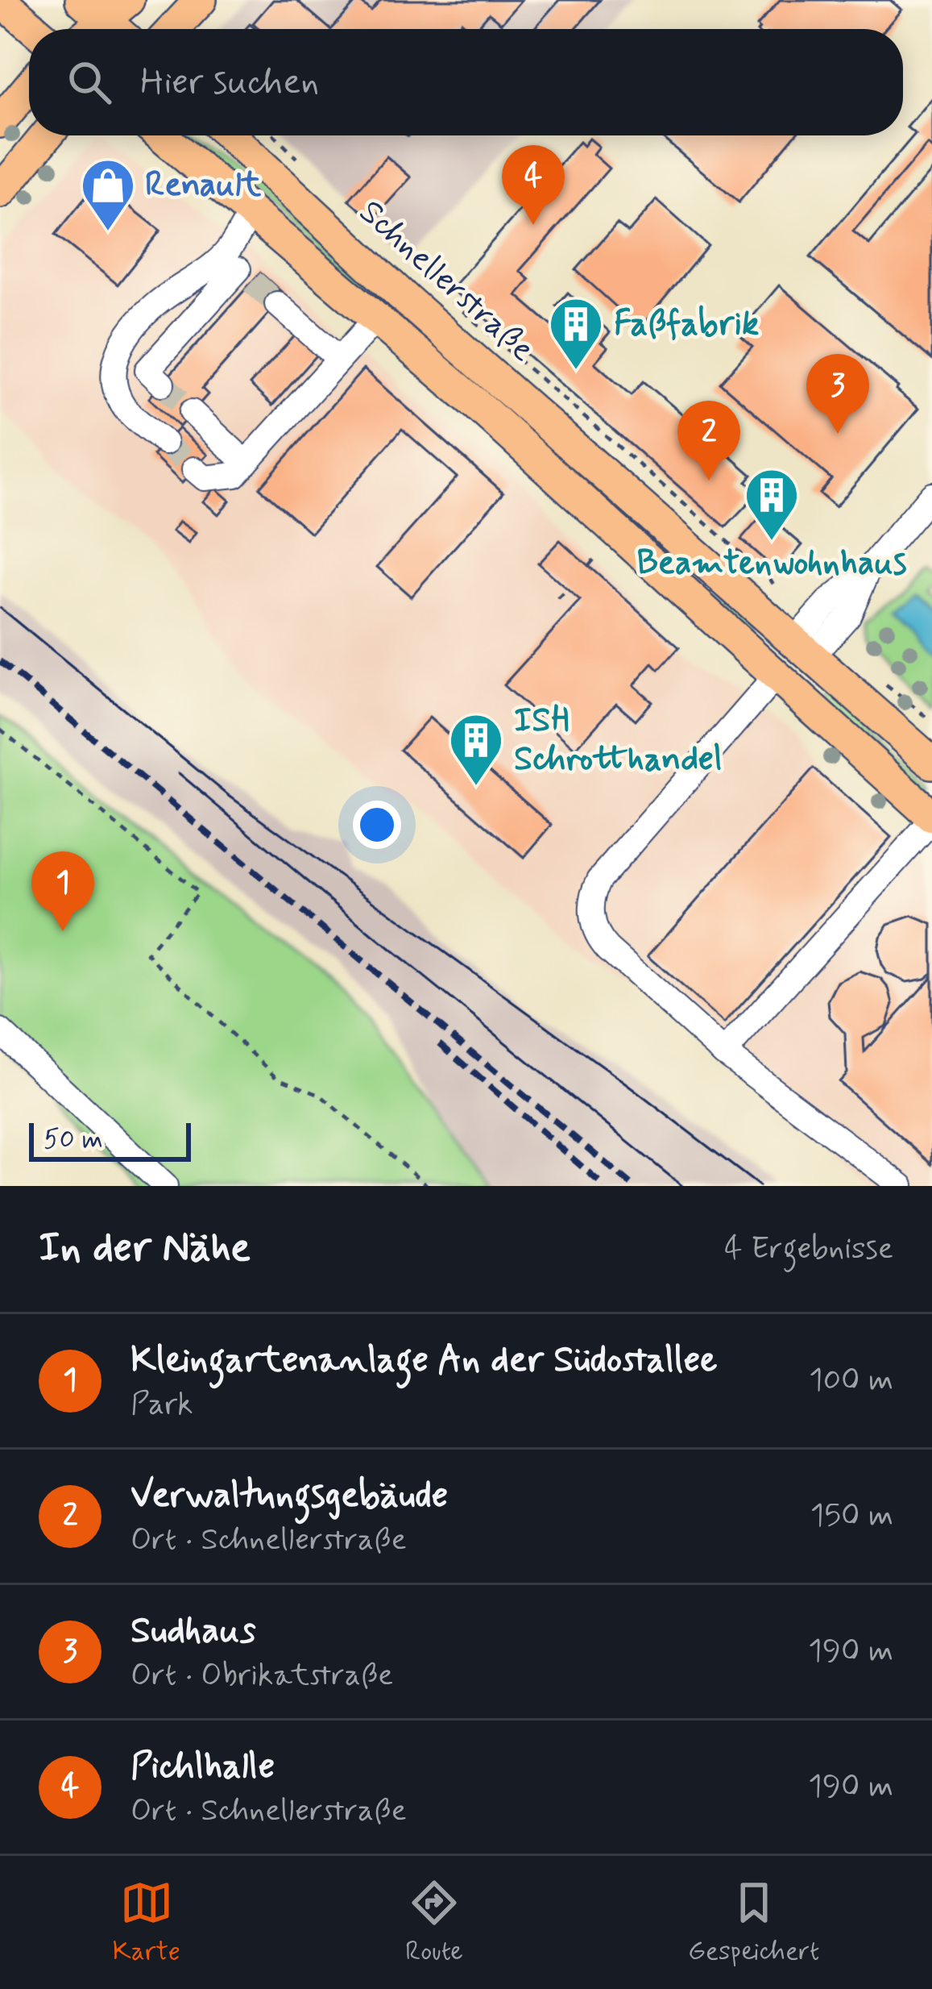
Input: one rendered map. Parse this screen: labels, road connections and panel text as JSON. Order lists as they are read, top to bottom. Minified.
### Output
{"streets":{"main road":["Schnellerstraße"]},"places":{"shop":["Renault"],"building":["Faßfabrik","Beamtenwohnhaus","ISH Schrotthandel"]},"scale_bar":"50 m","page":{"search":"Hier suchen","pins":["4","3","2","1"],"scale":"50 m","heading":["In der Nähe","4 Ergebnisse"],"list":[{"mark":"1","name":"Kleingartenanlage An der Südostallee","note":"Park","value":"100 m"},{"mark":"2","name":"Verwaltungsgebäude","note":"Ort · Schnellerstraße","value":"150 m"},{"mark":"3","name":"Sudhaus","note":"Ort · Obrikatstraße","value":"190 m"},{"mark":"4","name":"Pichlhalle","note":"Ort · Schnellerstraße","value":"190 m"}],"nav":["Karte","Route","Gespeichert"]}}
